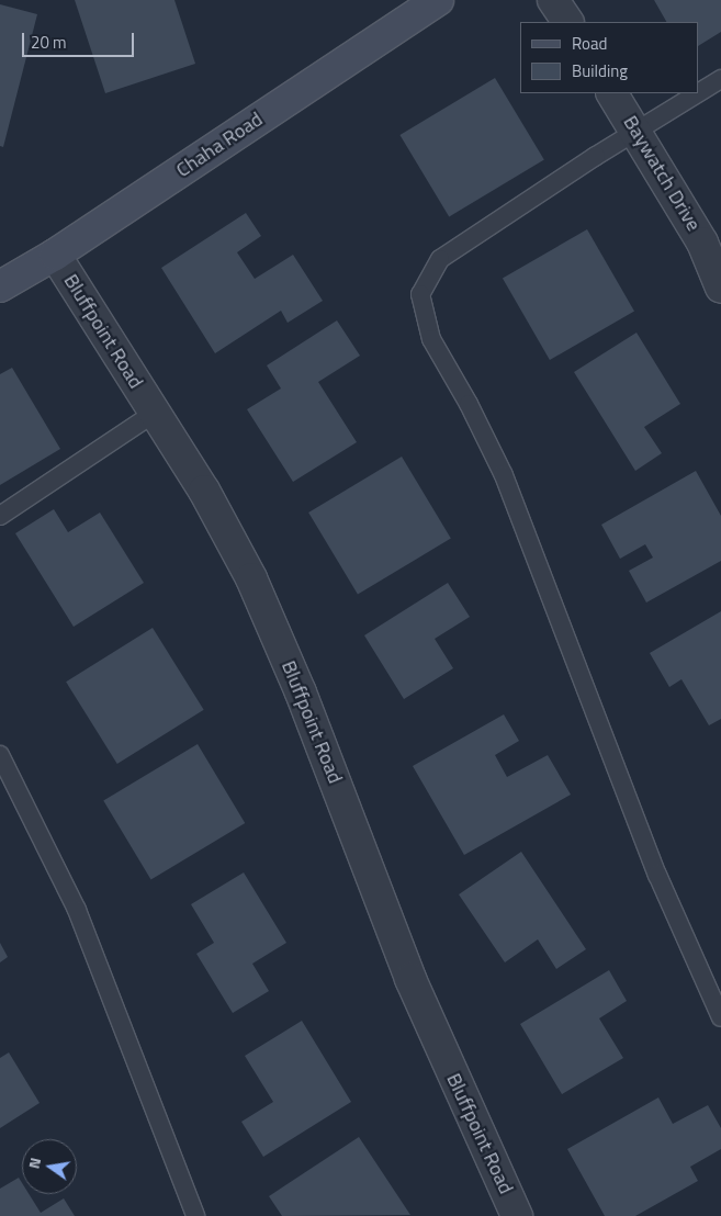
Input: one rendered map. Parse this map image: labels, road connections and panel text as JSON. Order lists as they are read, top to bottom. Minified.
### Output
{"streets":{"street":["Chaha Road","Baywatch Drive","Bluffpoint Road"]},"crossings":[["Chaha Road","Bluffpoint Road"]],"legend":["Road","Building"],"scale_bar":"20 m","north":"left"}
